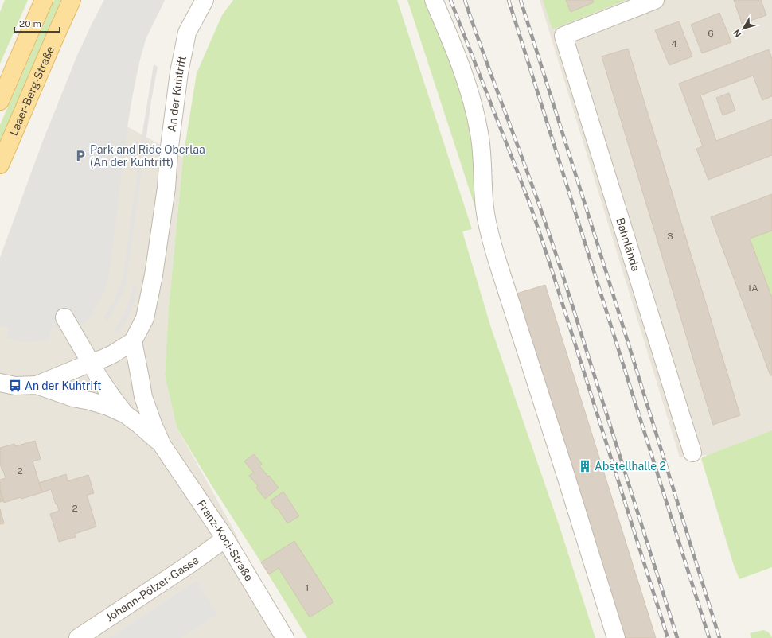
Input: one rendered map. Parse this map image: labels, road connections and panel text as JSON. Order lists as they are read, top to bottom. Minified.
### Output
{"streets":{"main road":["Laaer-Berg-Straße"],"street":["An der Kuhtrift","Bahnlände","Franz-Koci-Straße","Johann-Pölzer-Gasse"]},"crossings":[["An der Kuhtrift","Franz-Koci-Straße"],["Franz-Koci-Straße","Johann-Pölzer-Gasse"]],"places":{"parking":["Park and Ride Oberlaa (An der Kuhtrift)"],"bus stop":["An der Kuhtrift"],"building":["Abstellhalle 2"]},"house_numbers":["6","4","3","1A","2","2","1"],"scale_bar":"20 m","north":"bottom left"}
